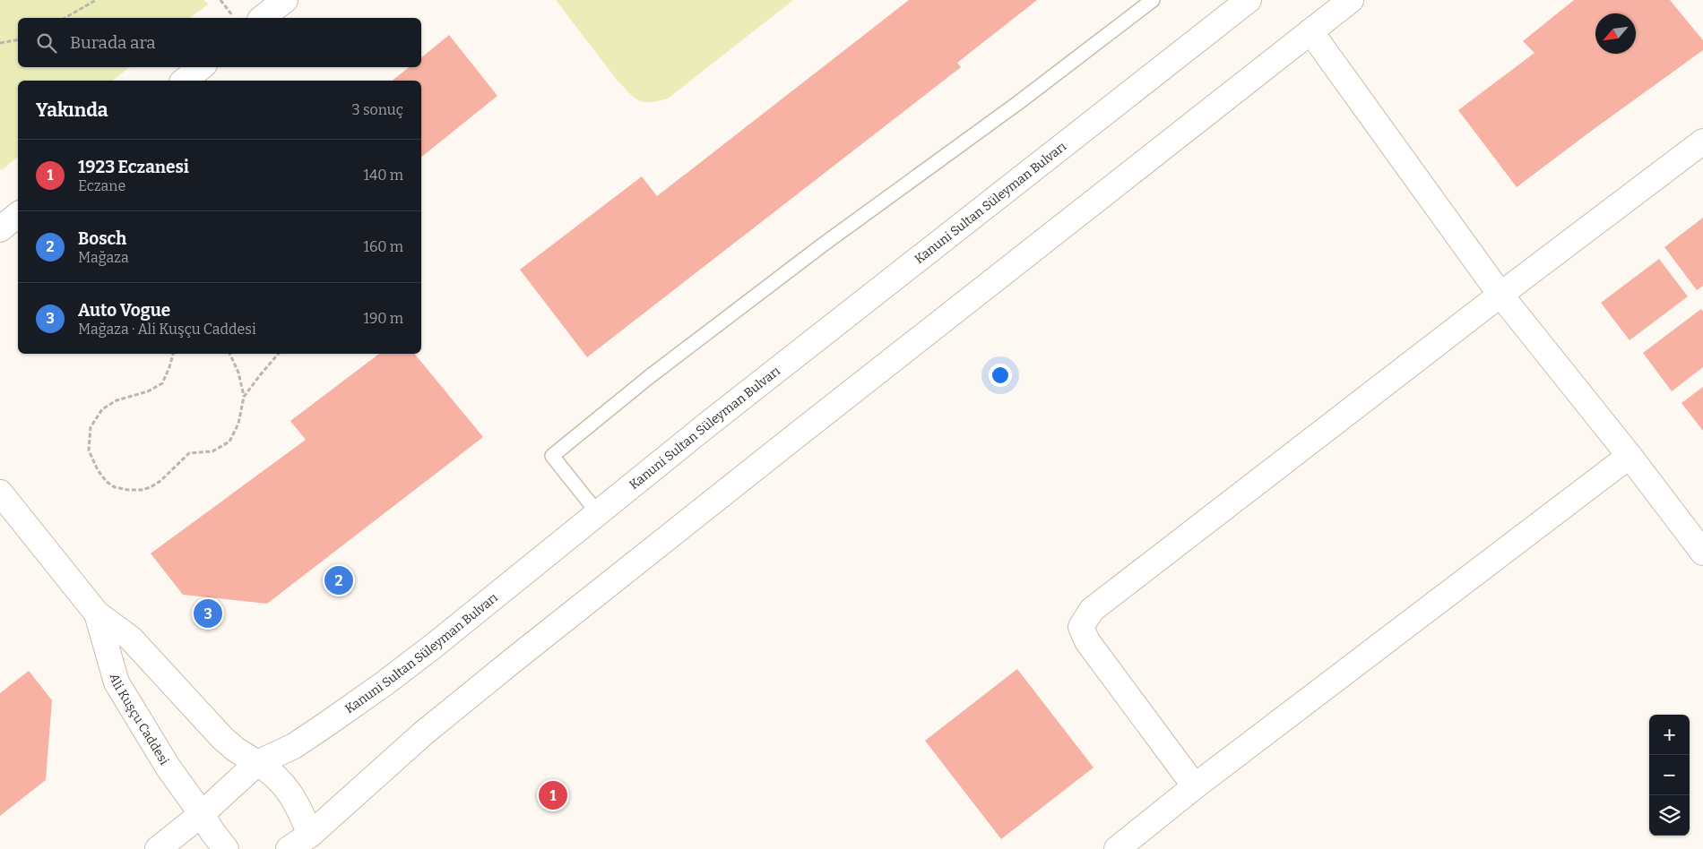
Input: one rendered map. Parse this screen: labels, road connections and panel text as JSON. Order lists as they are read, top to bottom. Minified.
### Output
{"streets":{"street":["Kanuni Sultan Süleyman Bulvarı","Ali Kuşçu Caddesi"]},"crossings":[["Kanuni Sultan Süleyman Bulvarı","Ali Kuşçu Caddesi"]],"north":"bottom left","page":{"search":"Burada ara","heading":["Yakında","3 sonuç"],"list":[{"mark":"1","name":"1923 Eczanesi","note":"Eczane","value":"140 m"},{"mark":"2","name":"Bosch","note":"Mağaza","value":"160 m"},{"mark":"3","name":"Auto Vogue","note":"Mağaza · Ali Kuşçu Caddesi","value":"190 m"}],"pins":["2","3","1"],"map_buttons":["+","−"]}}
